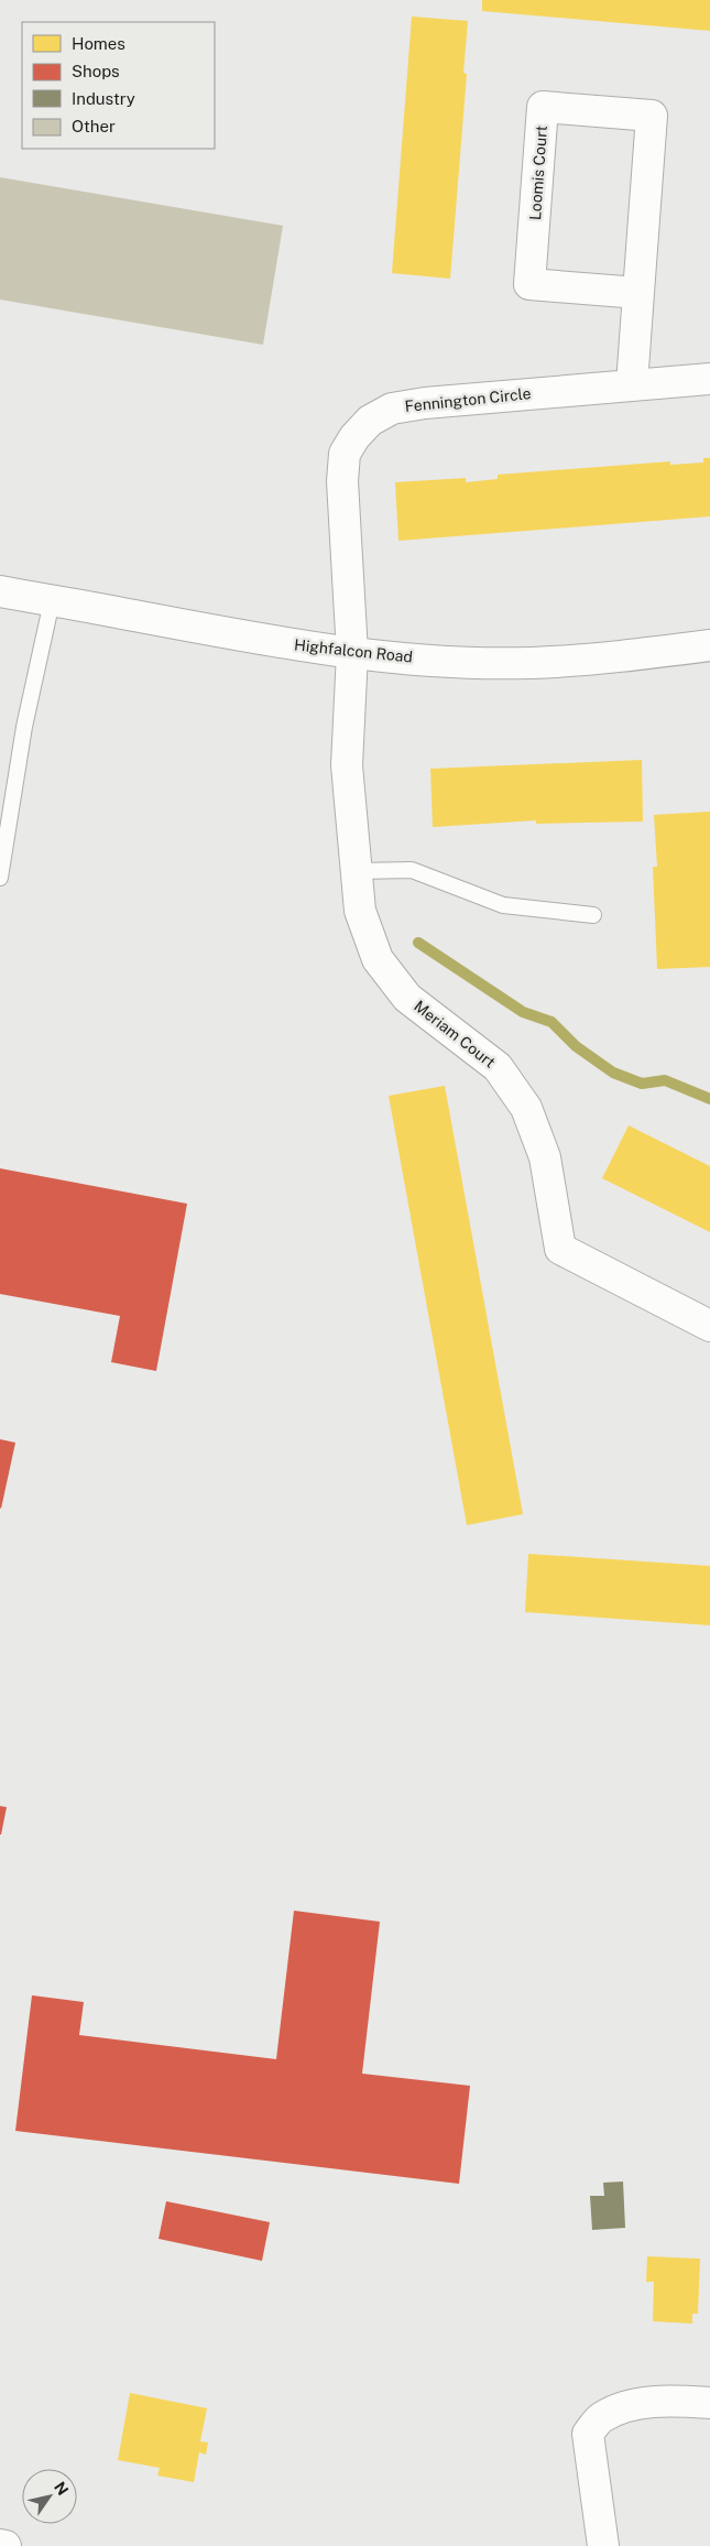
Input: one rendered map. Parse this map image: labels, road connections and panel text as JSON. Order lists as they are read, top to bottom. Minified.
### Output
{"streets":{"street":["Loomis Court","Fennington Circle","Highfalcon Road","Meriam Court"]},"crossings":[["Loomis Court","Fennington Circle"],["Fennington Circle","Highfalcon Road"],["Fennington Circle","Meriam Court"],["Highfalcon Road","Meriam Court"]],"legend":["Homes","Shops","Industry","Other"],"north":"top right"}
